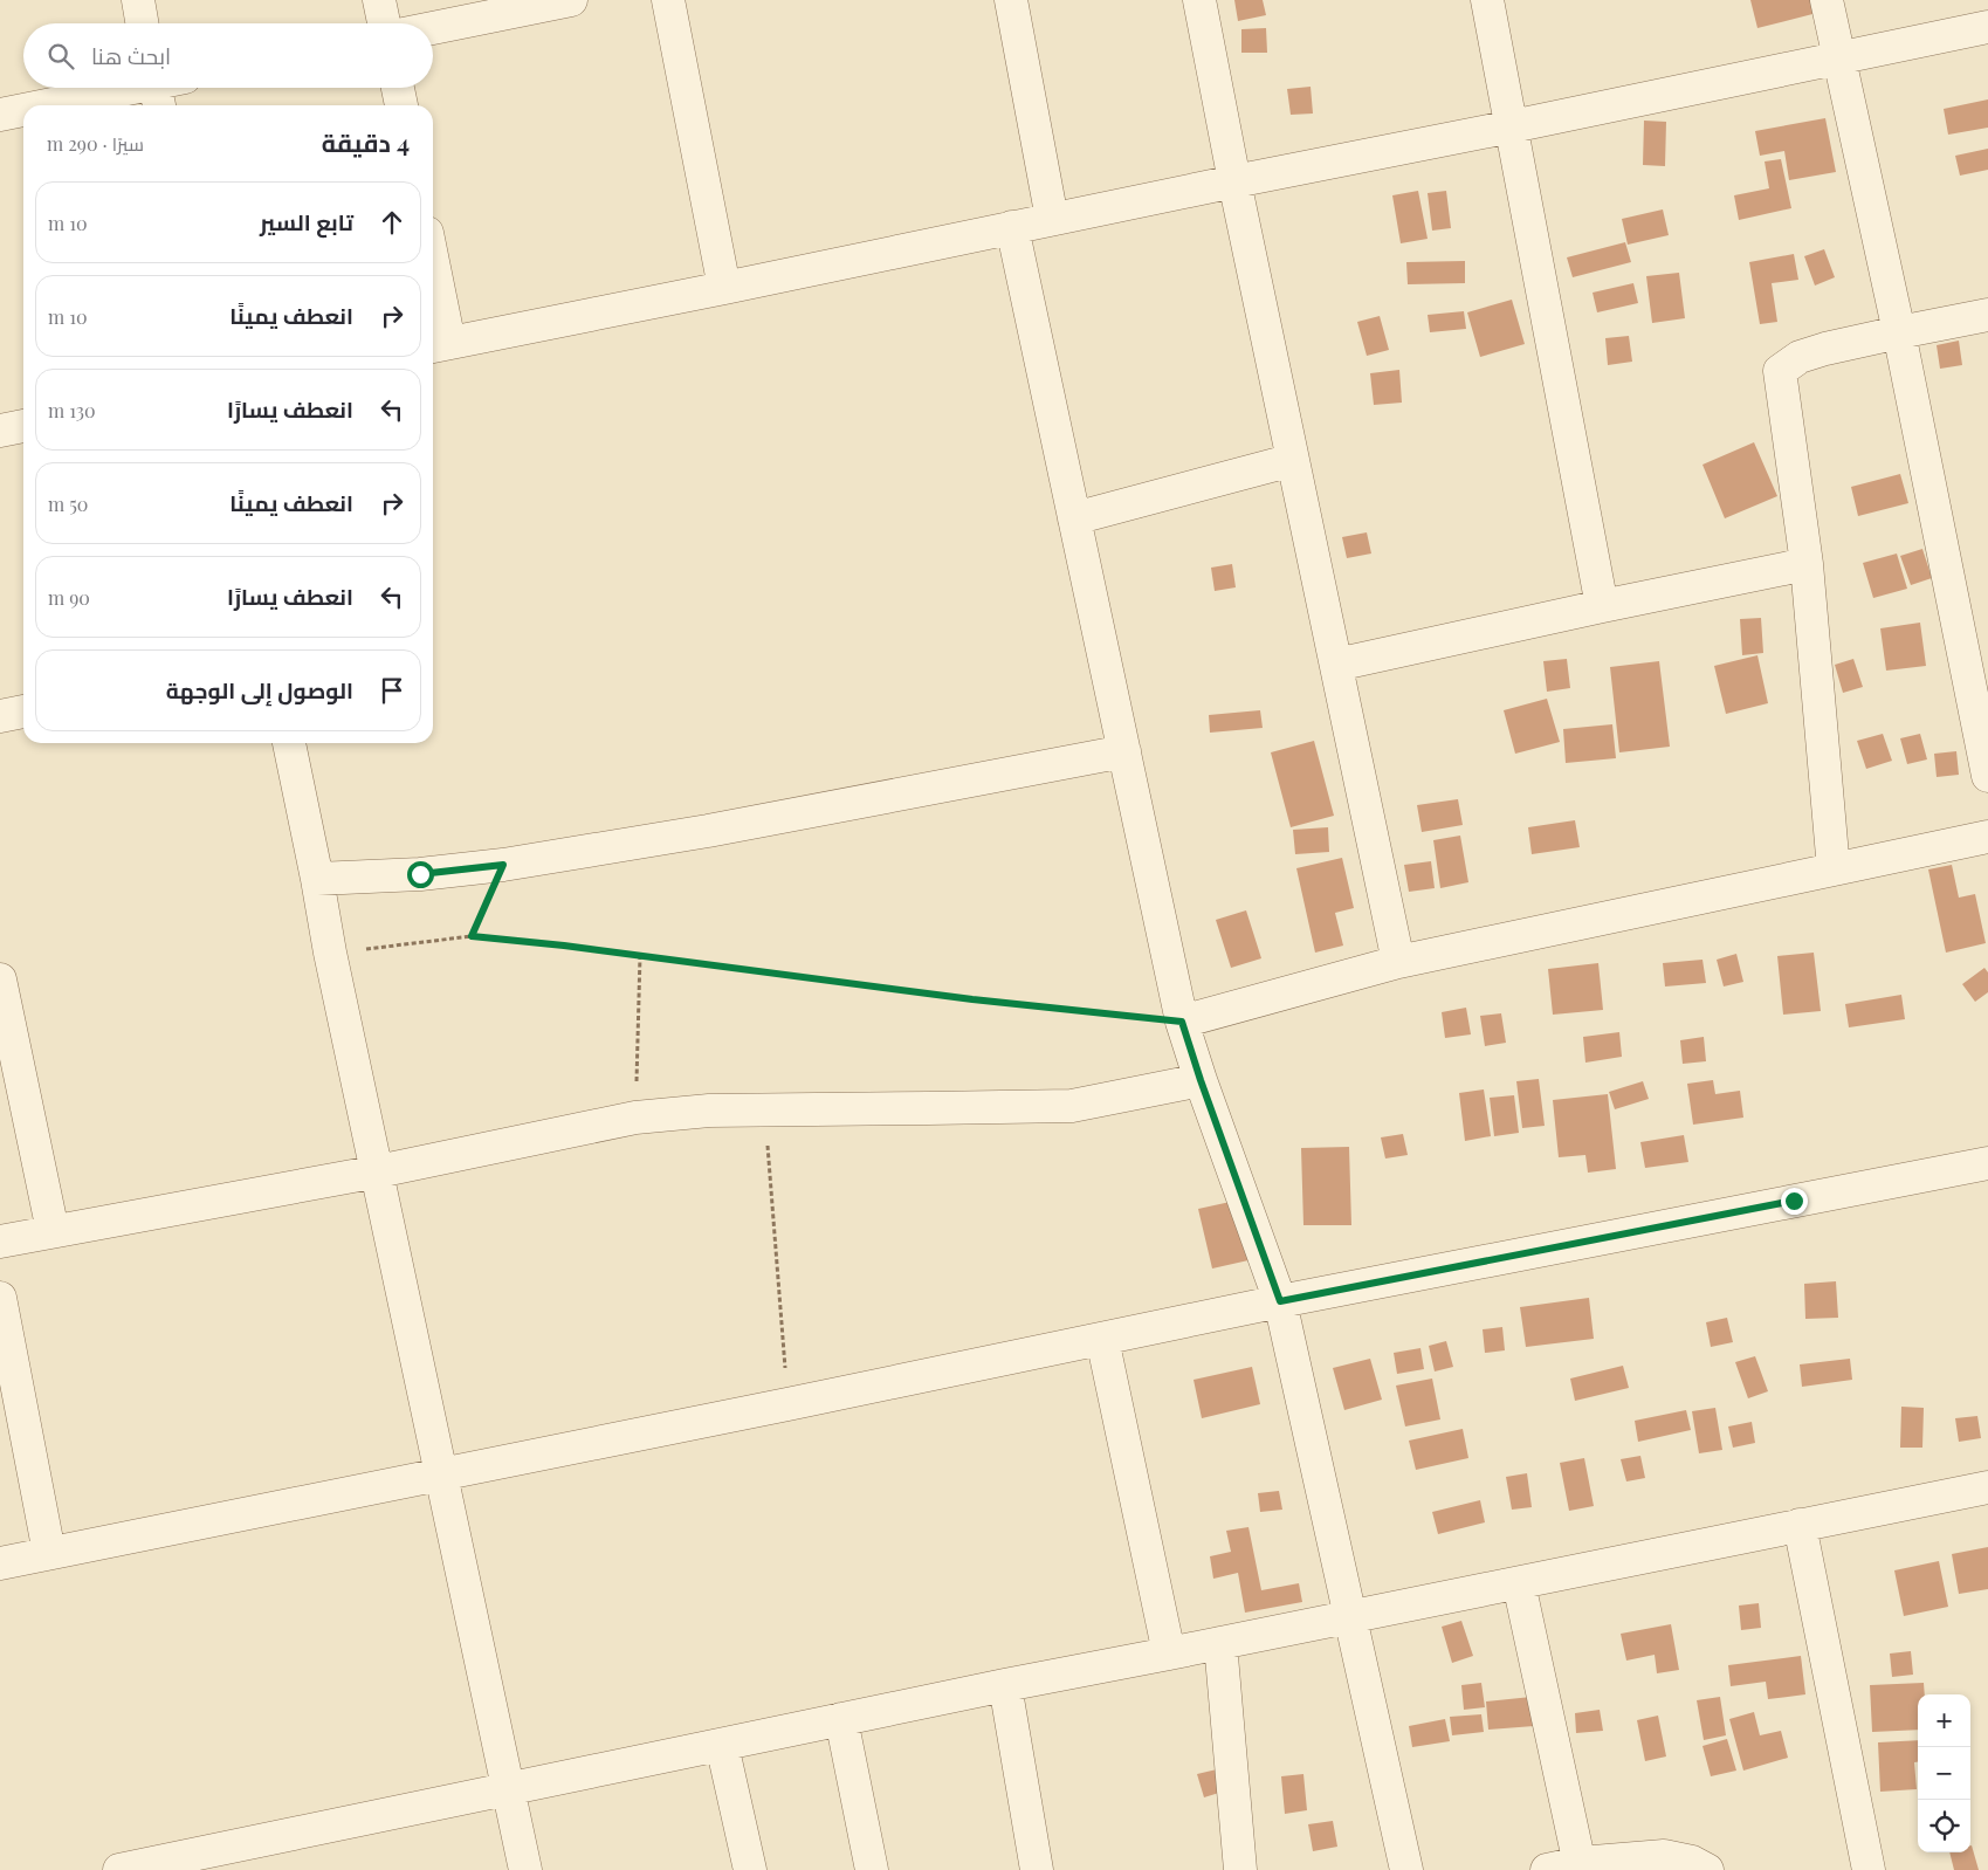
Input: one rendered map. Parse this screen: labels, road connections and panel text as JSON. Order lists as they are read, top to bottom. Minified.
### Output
{"page":{"search":"ابحث هنا","heading":["4 دقيقة","سيرًا · 290 m"],"list":[["تابع السير","10 m"],["انعطف يمينًا","10 m"],["انعطف يسارًا","130 m"],["انعطف يمينًا","50 m"],["انعطف يسارًا","90 m"],"الوصول إلى الوجهة"],"map_buttons":["+","−"]}}
